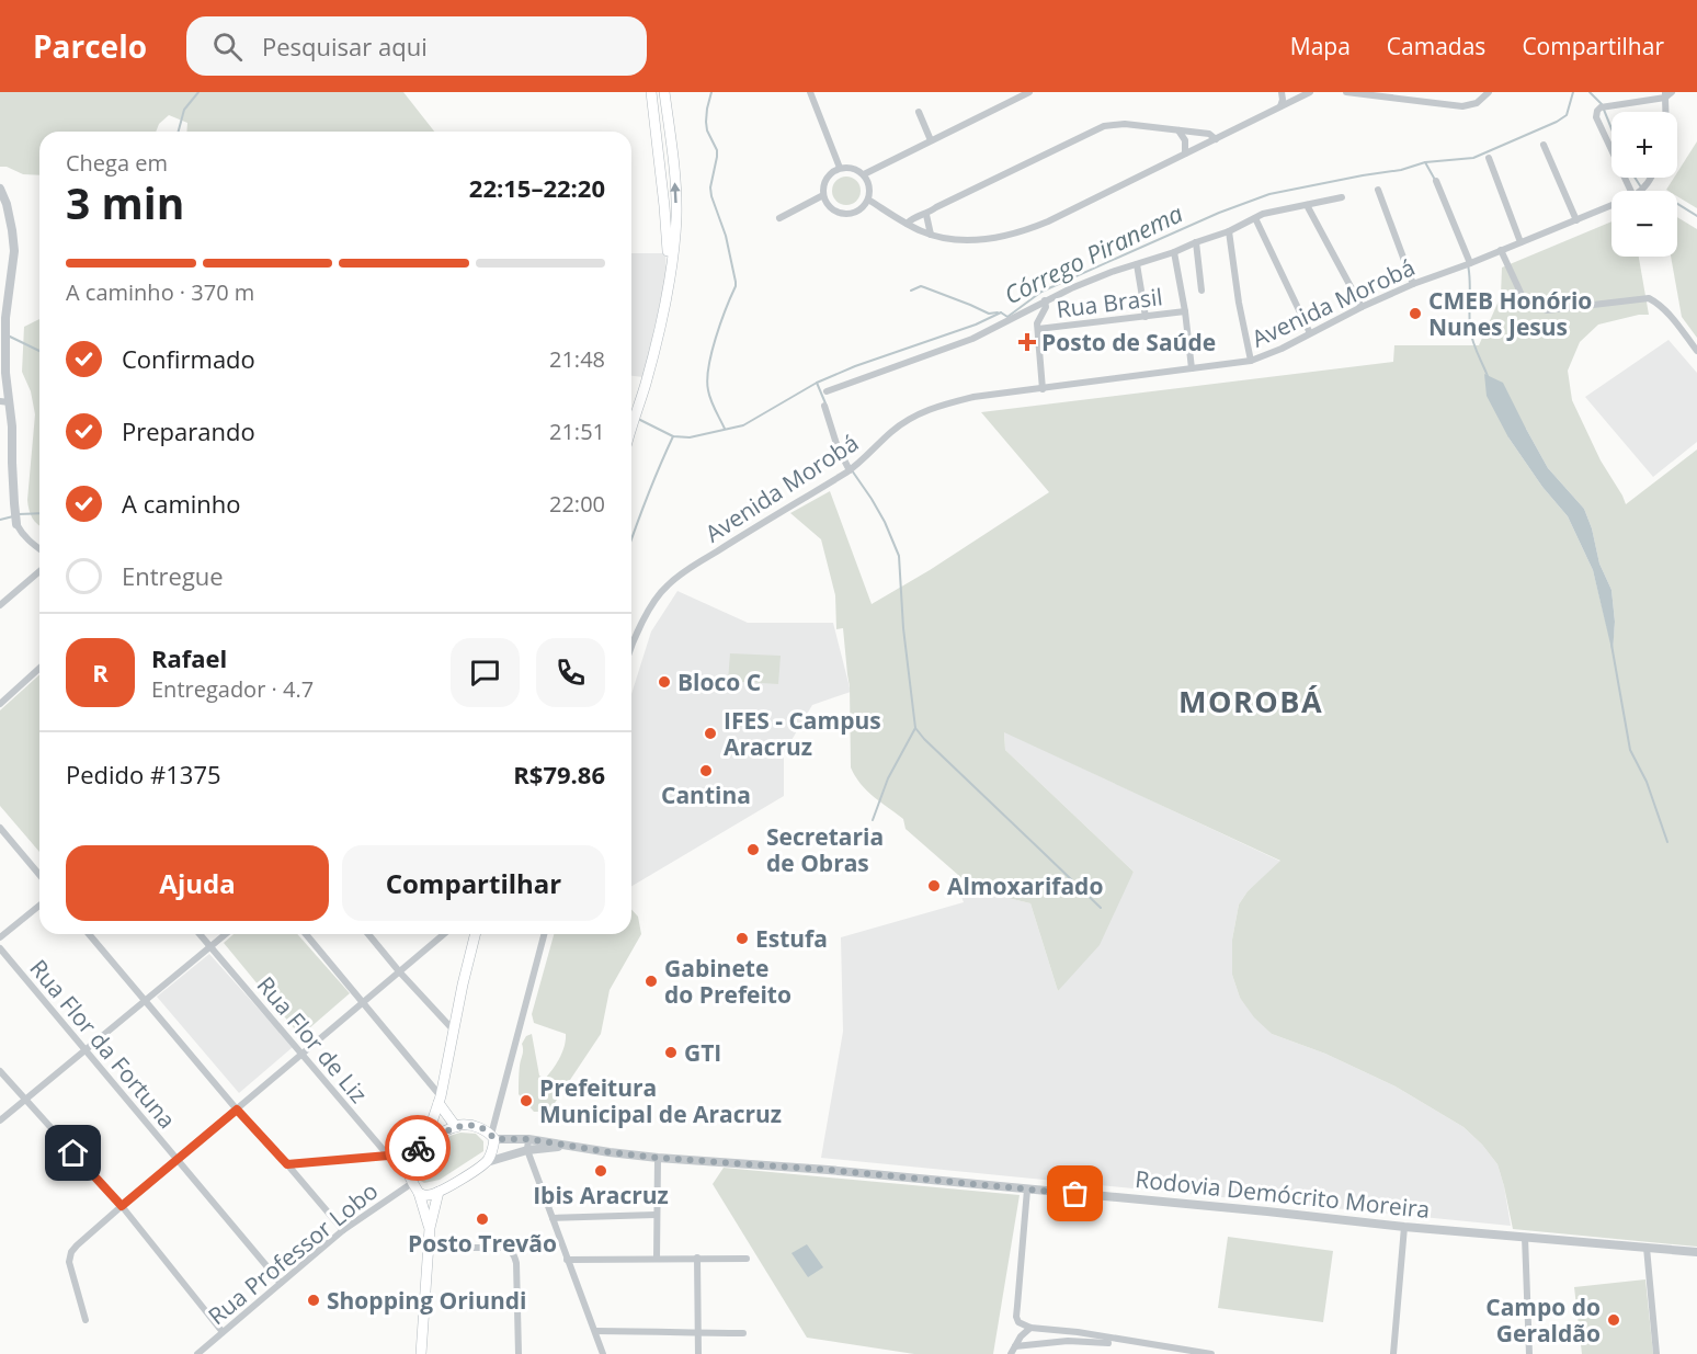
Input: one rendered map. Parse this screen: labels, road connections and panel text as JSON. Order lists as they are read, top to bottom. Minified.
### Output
{"streets":{"street":["Rua Brasil","Avenida Morobá","Rua Flor de Liz","Rua Flor da Fortuna","Rodovia Demócrito Moreira","Rua Professor Lobo"]},"crossings":[["Rua Flor da Fortuna","Rua Professor Lobo"]],"districts":["MOROBÁ"],"water":["Córrego Piranema"],"places":{"other":["CMEB Honório Nunes Jesus","Bloco C","IFES - Campus Aracruz","Cantina","Secretaria de Obras","Almoxarifado","Estufa","Gabinete do Prefeito","GTI","Prefeitura Municipal de Aracruz","Ibis Aracruz","Posto Trevão","Shopping Oriundi","Campo do Geraldão"],"health":["Posto de Saúde"]},"page":{"header":"Parcelo","search":"Pesquisar aqui","nav":["Mapa","Camadas","Compartilhar"],"map_buttons":["+","−"],"heading":["3 min","Chega em","22:15–22:20"],"panel":["Rafael","Entregador · 4.7","Pedido #1375","R$79.86"],"bar":"A caminho · 370 m","list":[["Confirmado","21:48"],["Preparando","21:51"],["A caminho","22:00"],"Entregue"],"round":"R","buttons":["Ajuda","Compartilhar"]}}
